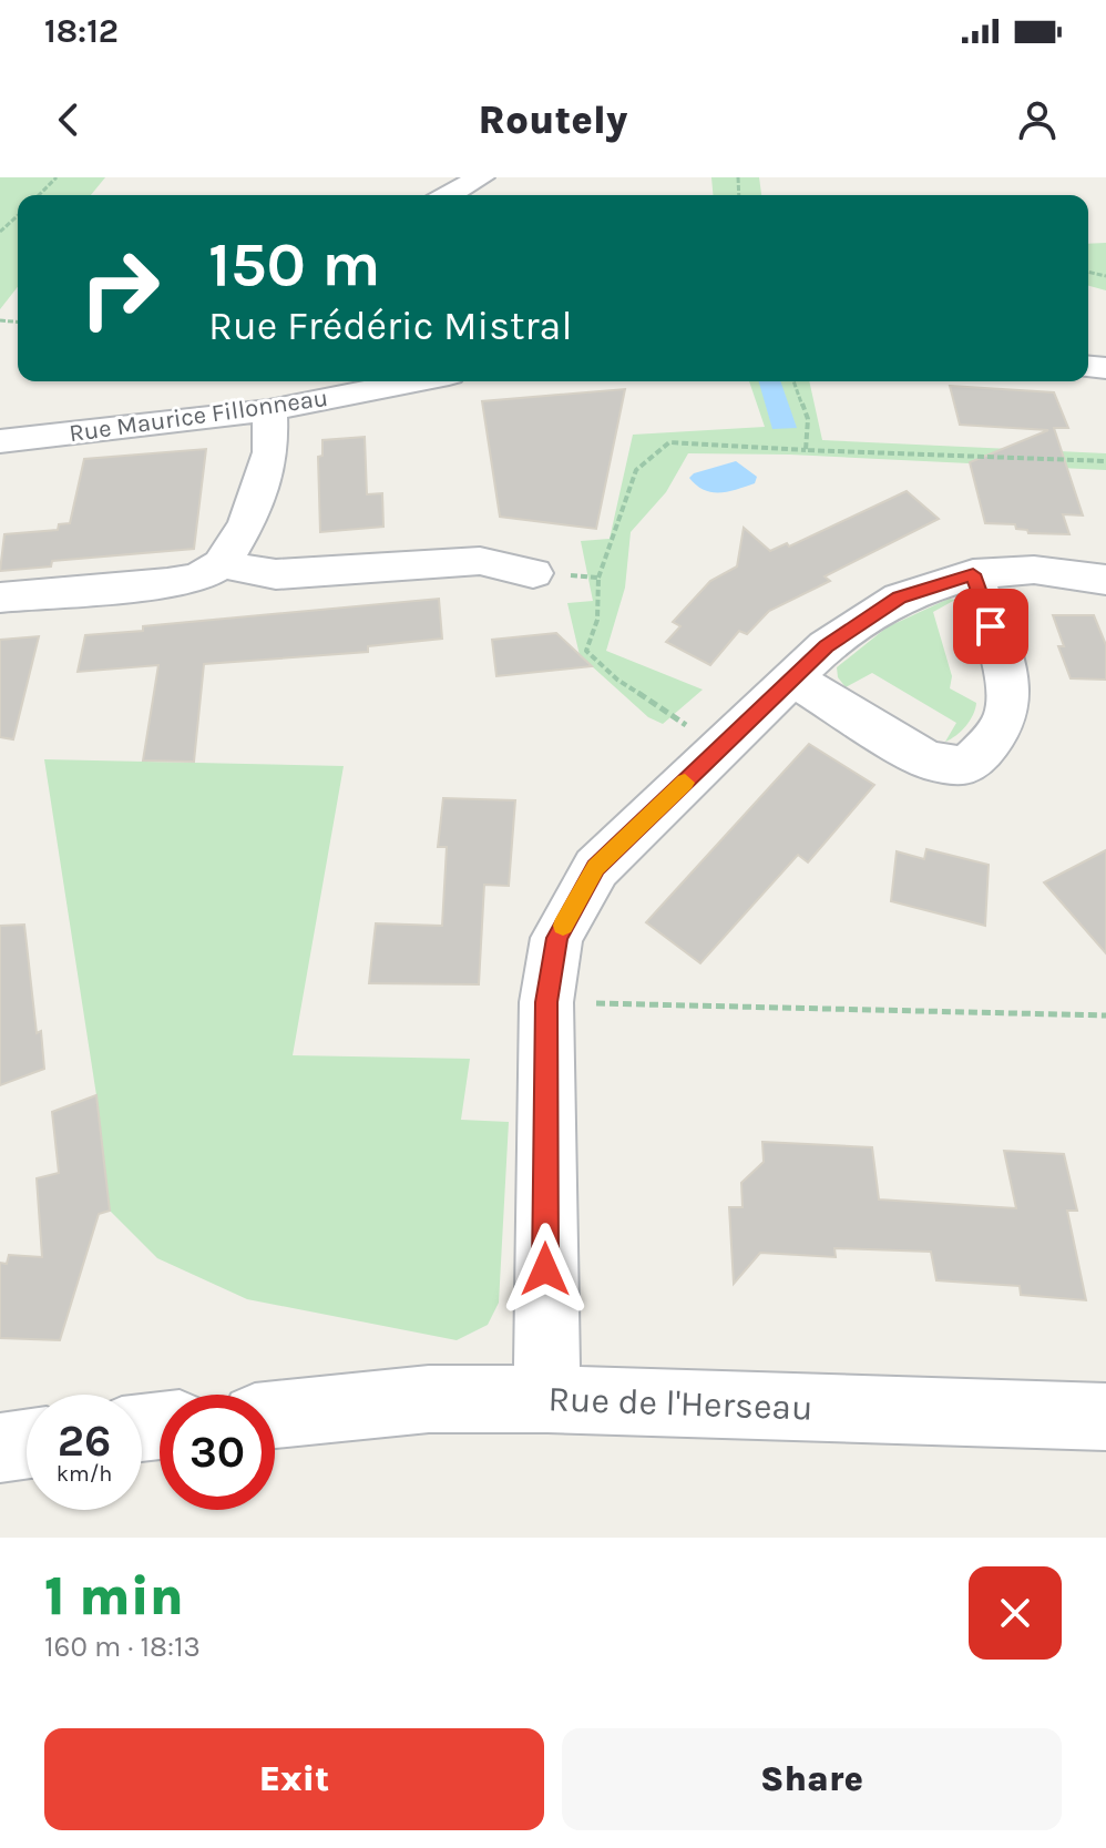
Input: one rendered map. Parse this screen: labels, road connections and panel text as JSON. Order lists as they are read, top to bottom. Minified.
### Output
{"streets":{"street":["Rue Maurice Fillonneau","Rue de l'Herseau"]},"page":{"status":"18:12","header":"Routely","turn":["150 m","Rue Frédéric Mistral"],"speed":"26 km/h","limit":"30","heading":["1 min","160 m · 18:13"],"buttons":["Exit","Share"]}}
